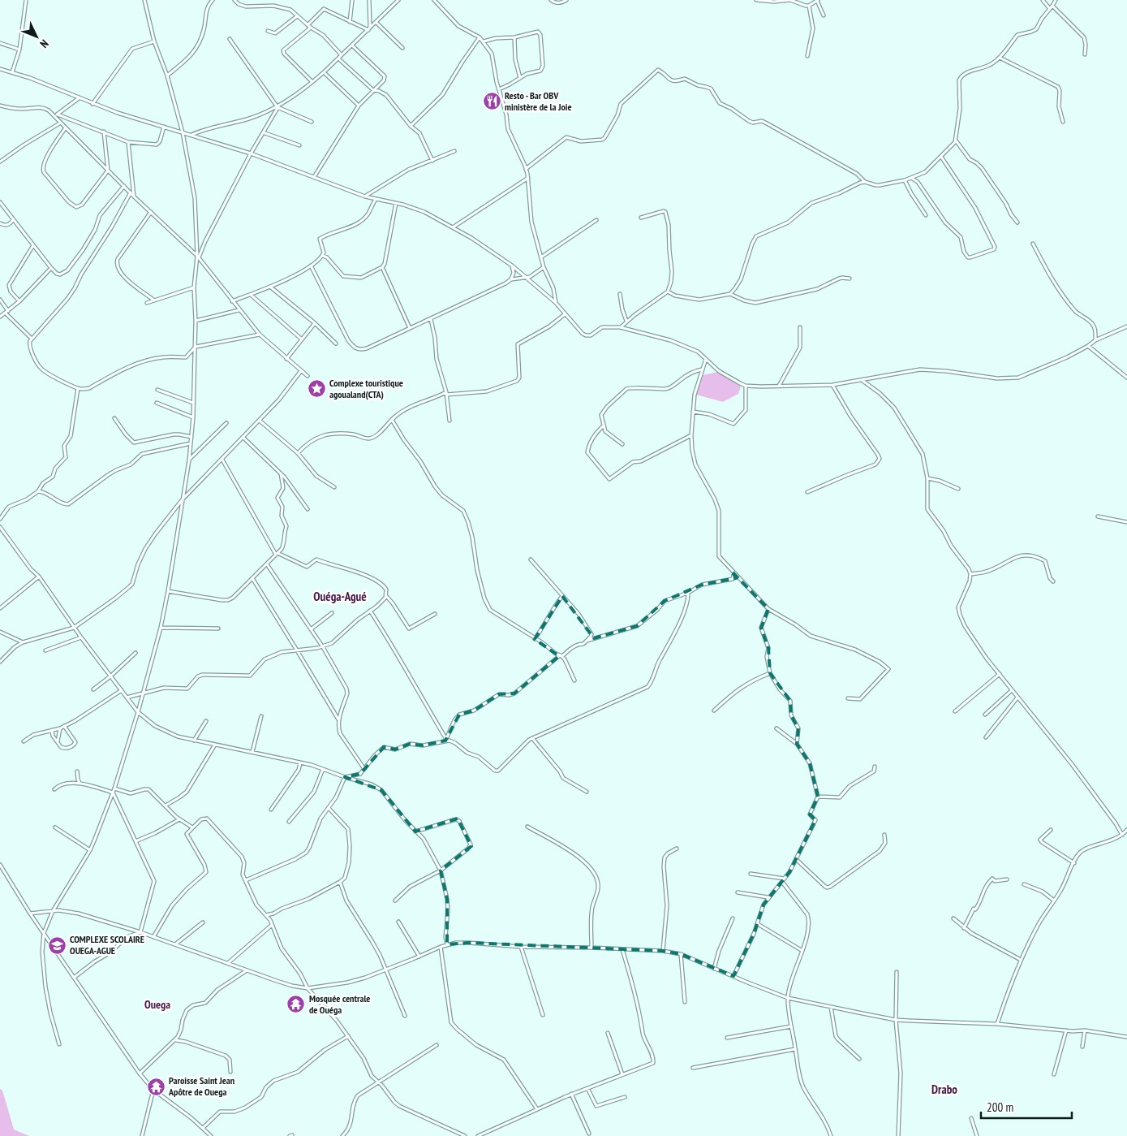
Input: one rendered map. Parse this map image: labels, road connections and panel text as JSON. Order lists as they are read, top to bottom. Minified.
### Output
{"districts":["Ouéga-Agué","Ouega","Drabo"],"places":{"restaurant":["Resto - Bar OBV ministère de la Joie"],"place":["Complexe touristique agoualand(CTA)"],"school or university":["COMPLEXE SCOLAIRE OUEGA-AGUE"],"temple":["Mosquée centrale de Ouéga","Paroisse Saint Jean Apôtre de Ouega"]},"scale_bar":"200 m","north":"bottom right"}
